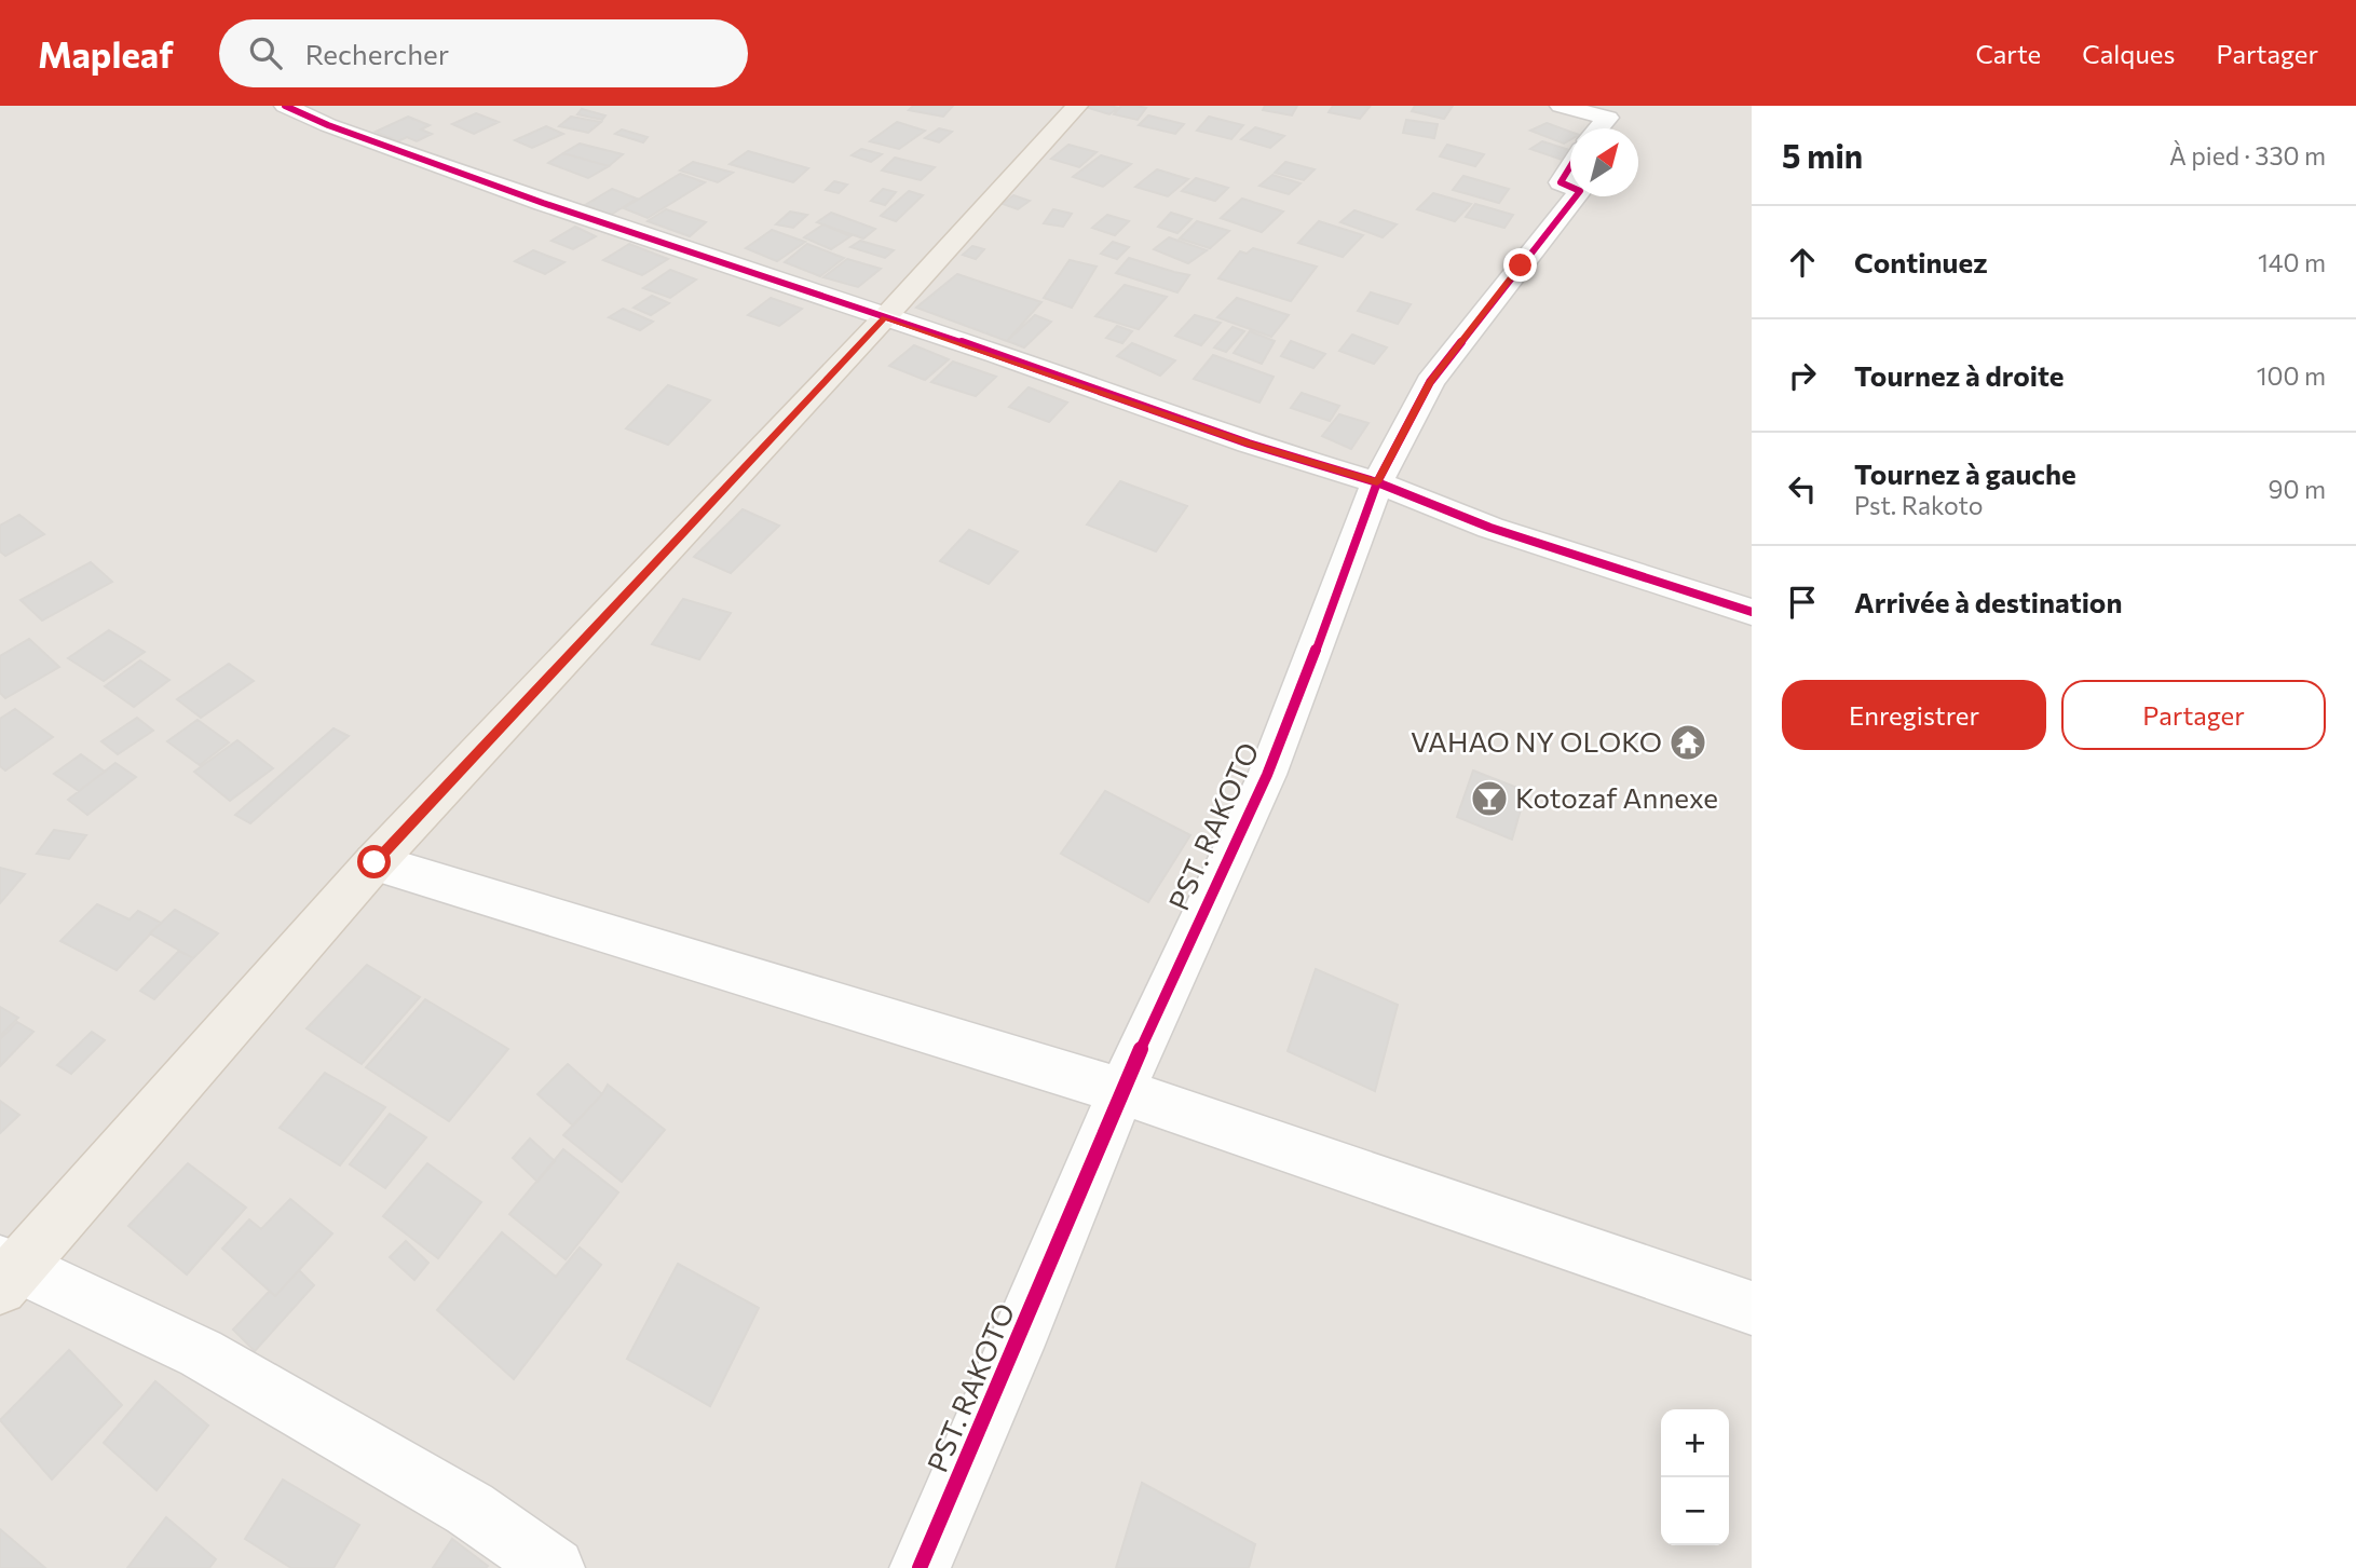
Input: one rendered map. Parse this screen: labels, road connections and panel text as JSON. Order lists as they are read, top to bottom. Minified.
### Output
{"streets":{"street":["PST. RAKOTO"]},"places":{"temple":["VAHAO NY OLOKO"],"bar":["Kotozaf Annexe"]},"north":"top right","page":{"header":"Mapleaf","search":"Rechercher","nav":["Carte","Calques","Partager"],"heading":["5 min","À pied · 330 m"],"list":[["Continuez","140 m"],["Tournez à droite","100 m"],["Tournez à gauche","Pst. Rakoto","90 m"],"Arrivée à destination"],"buttons":["Enregistrer","Partager"],"map_buttons":["+","−"]}}
